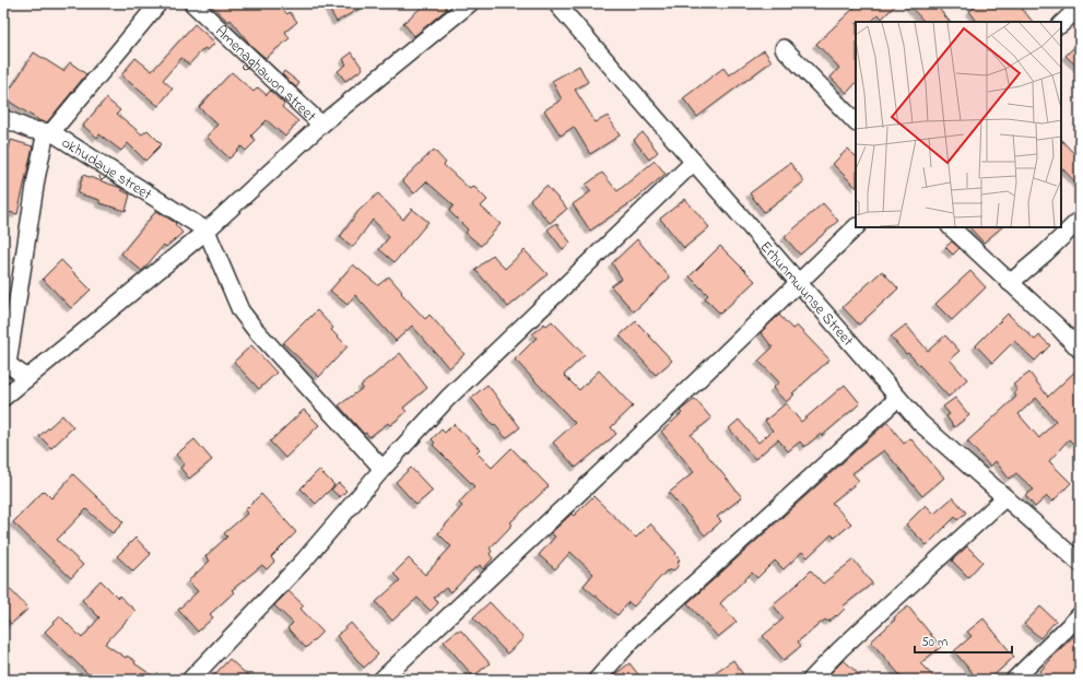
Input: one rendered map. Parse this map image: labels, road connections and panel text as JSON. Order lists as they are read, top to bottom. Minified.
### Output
{"streets":{"street":["Amenaghawon street","okhudaye street","Erhunmwunse Street"]},"scale_bar":"50 m"}
